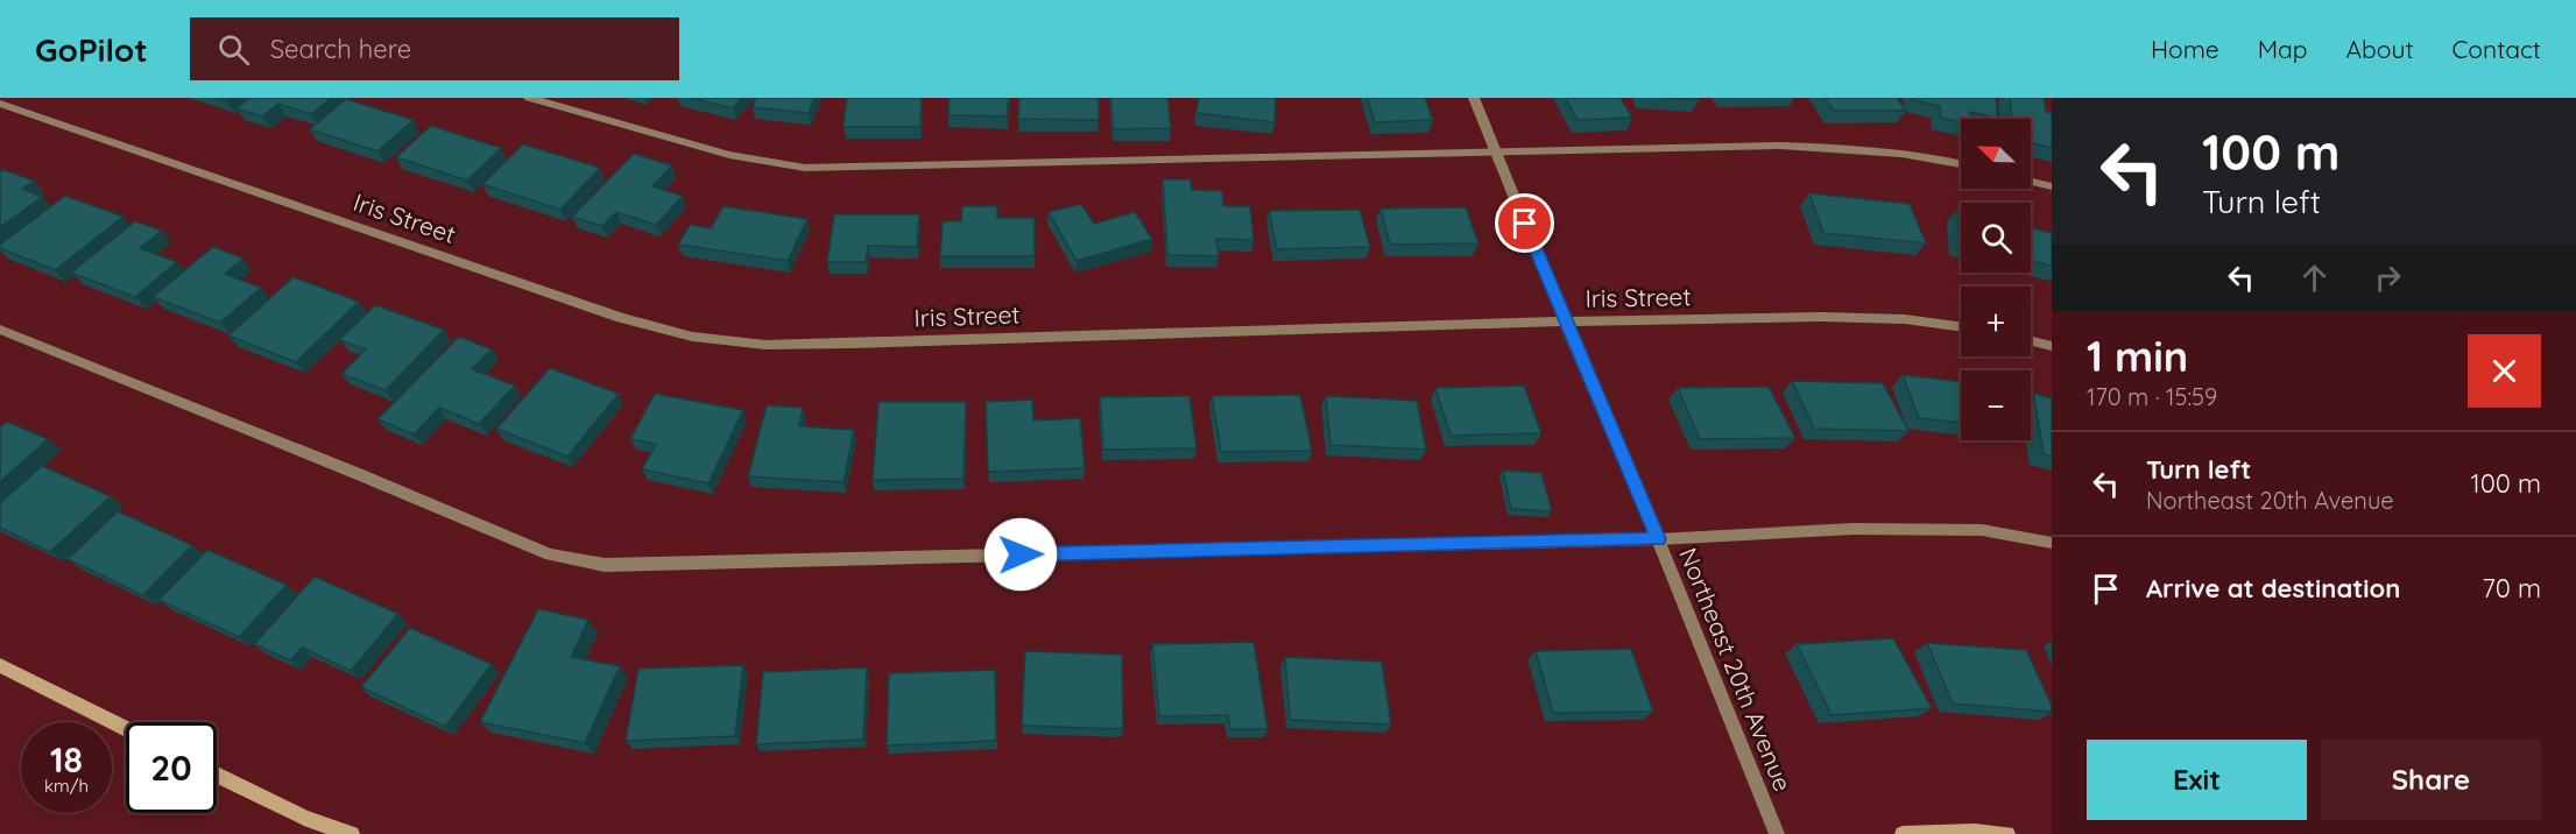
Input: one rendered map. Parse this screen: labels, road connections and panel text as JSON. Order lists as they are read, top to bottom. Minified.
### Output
{"streets":{"street":["Iris Street","Northeast 20th Avenue"]},"crossings":[["Iris Street","Northeast 20th Avenue"]],"north":"top left","page":{"header":"GoPilot","search":"Search here","nav":["Home","Map","About","Contact"],"turn":["100 m","Turn left"],"map_buttons":["+","−"],"heading":["1 min","170 m · 15:59"],"list":[{"name":"Turn left","note":"Northeast 20th Avenue","value":"100 m"},{"name":"Arrive at destination","value":"70 m"}],"speed":"18 km/h","limit":"20","buttons":["Exit","Share"]}}
